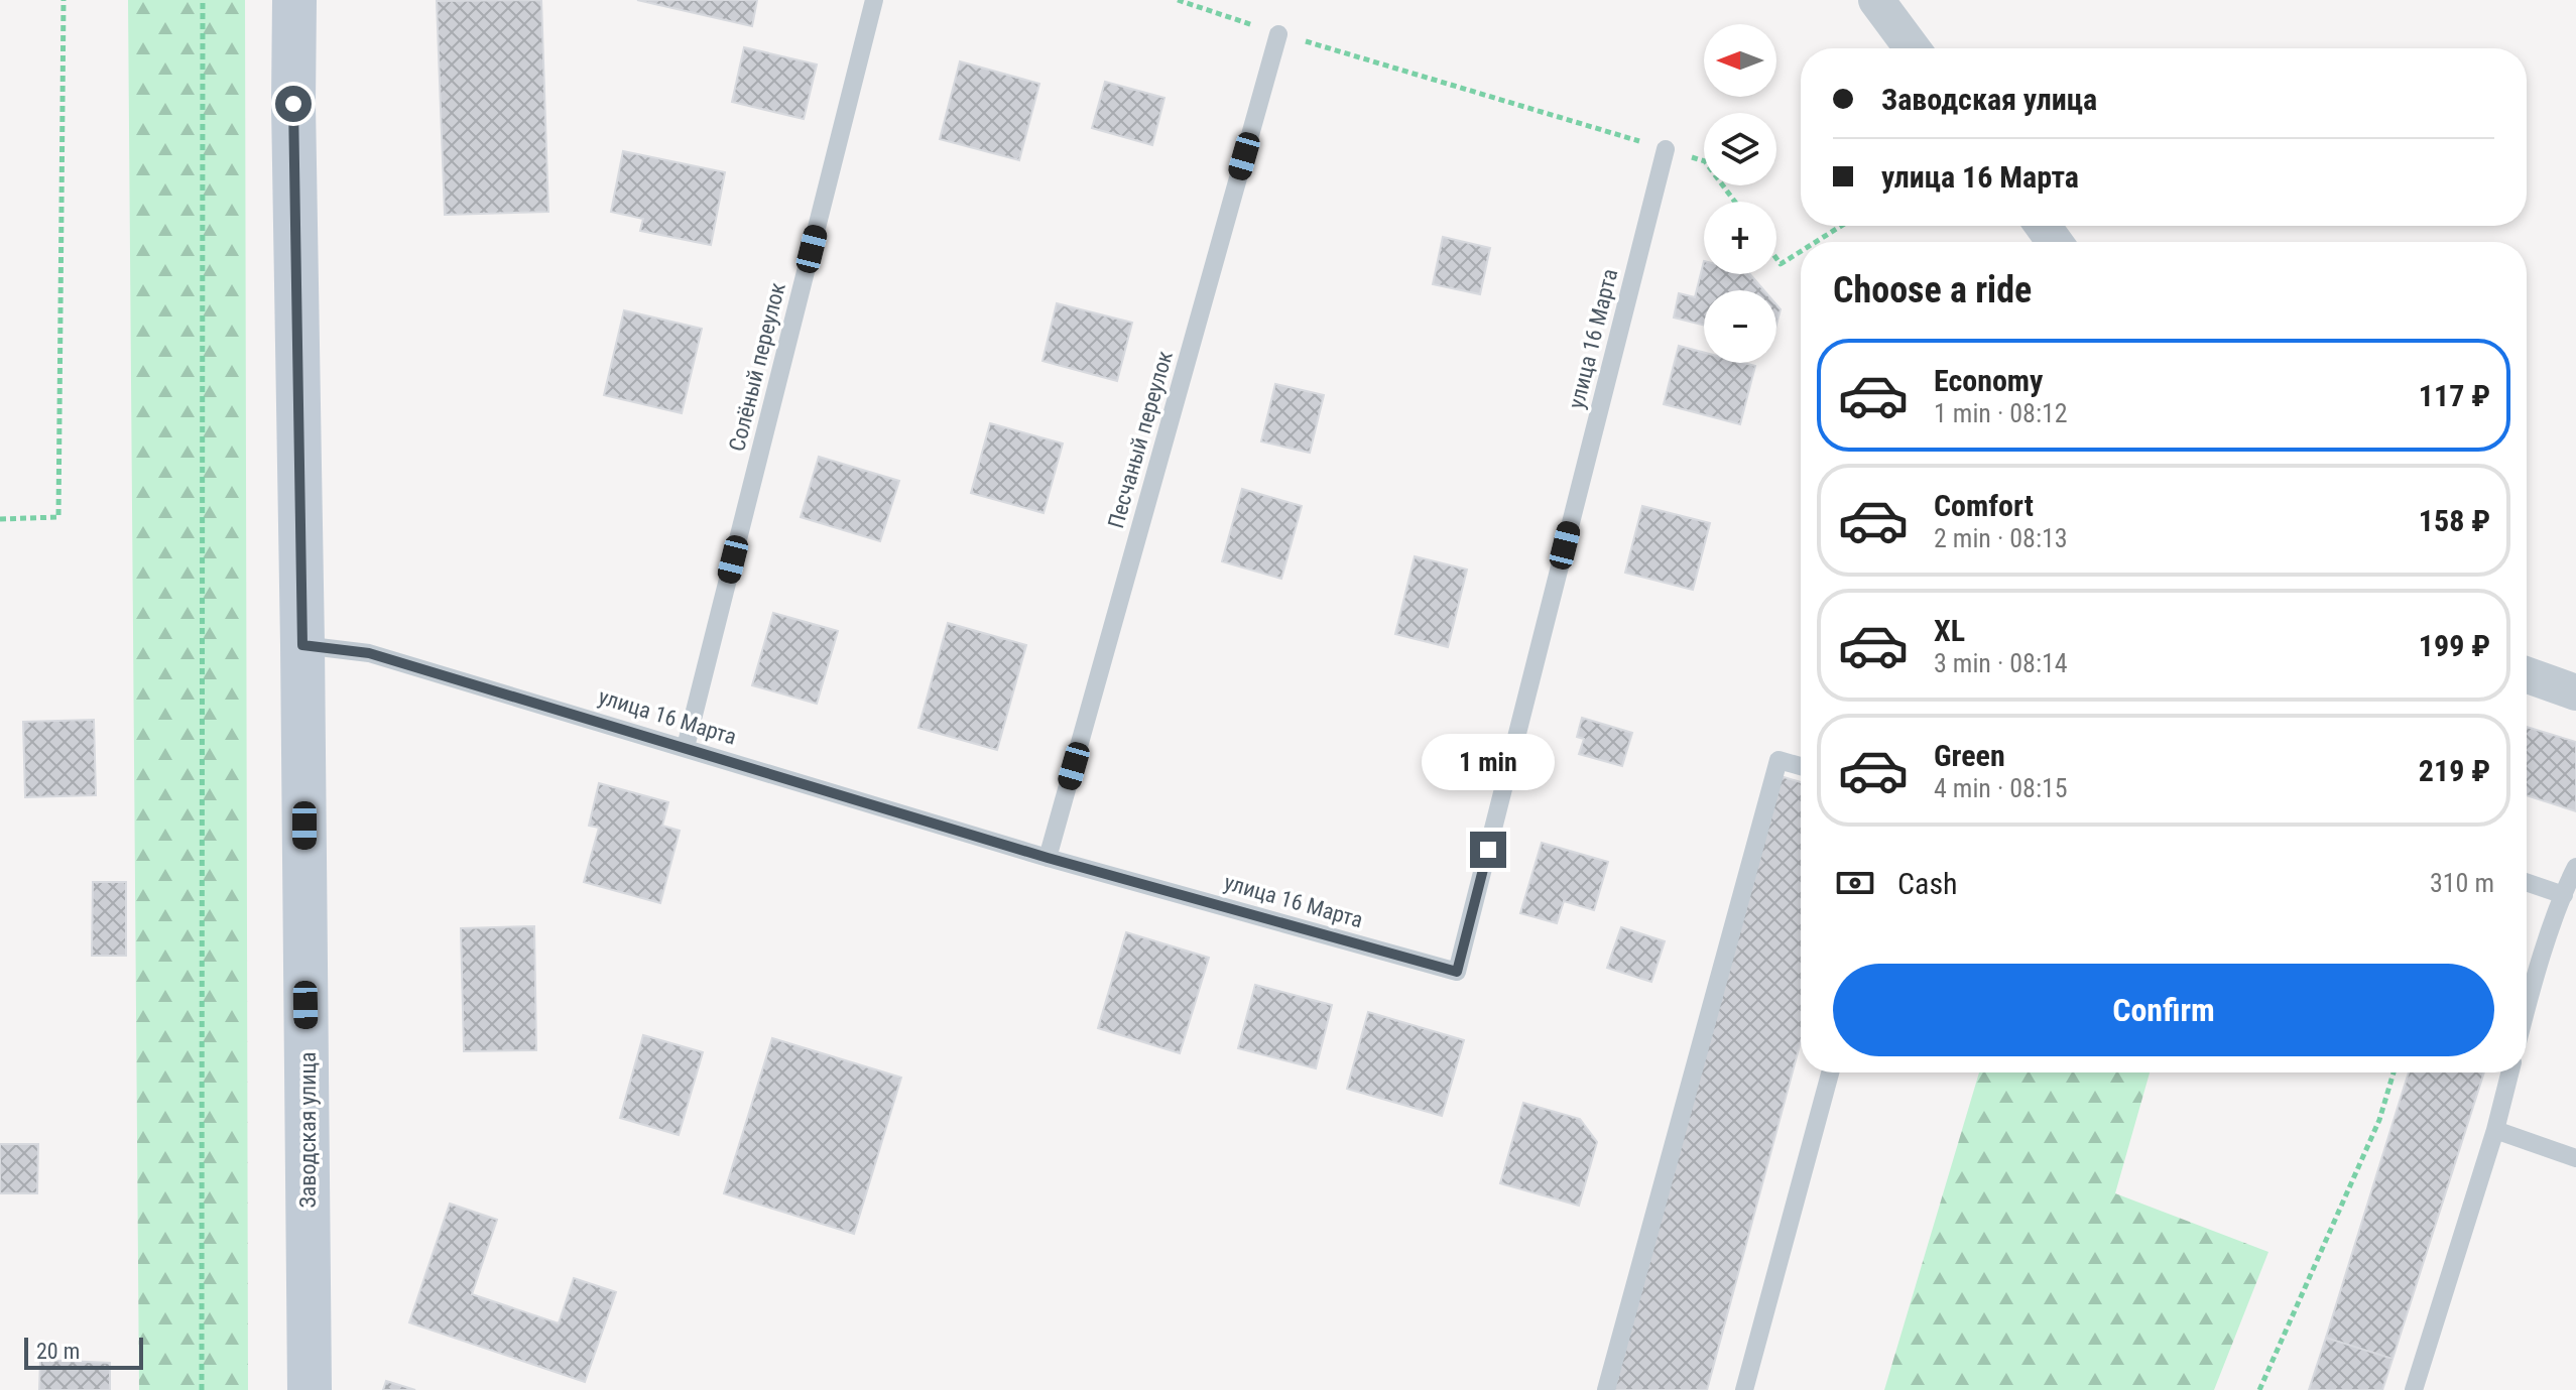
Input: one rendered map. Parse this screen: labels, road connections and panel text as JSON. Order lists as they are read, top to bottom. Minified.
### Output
{"streets":{"street":["Заводская улица"],"lane":["улица 16 Марта","Солёный переулок","Песчаный переулок"]},"crossings":[["улица 16 Марта","Солёный переулок"],["улица 16 Марта","Песчаный переулок"],["улица 16 Марта","Заводская улица"]],"scale_bar":"20 m","north":"left","page":{"map_buttons":["+","−"],"banner":["Заводская улица","улица 16 Марта"],"heading":"Choose a ride","list":[{"name":"Economy","note":"1 min · 08:12","value":"117 ₽"},{"name":"Comfort","note":"2 min · 08:13","value":"158 ₽"},{"name":"XL","note":"3 min · 08:14","value":"199 ₽"},{"name":"Green","note":"4 min · 08:15","value":"219 ₽"}],"bubble":"1 min","pay":["Cash","310 m"],"buttons":"Confirm","scale":"20 m"}}
